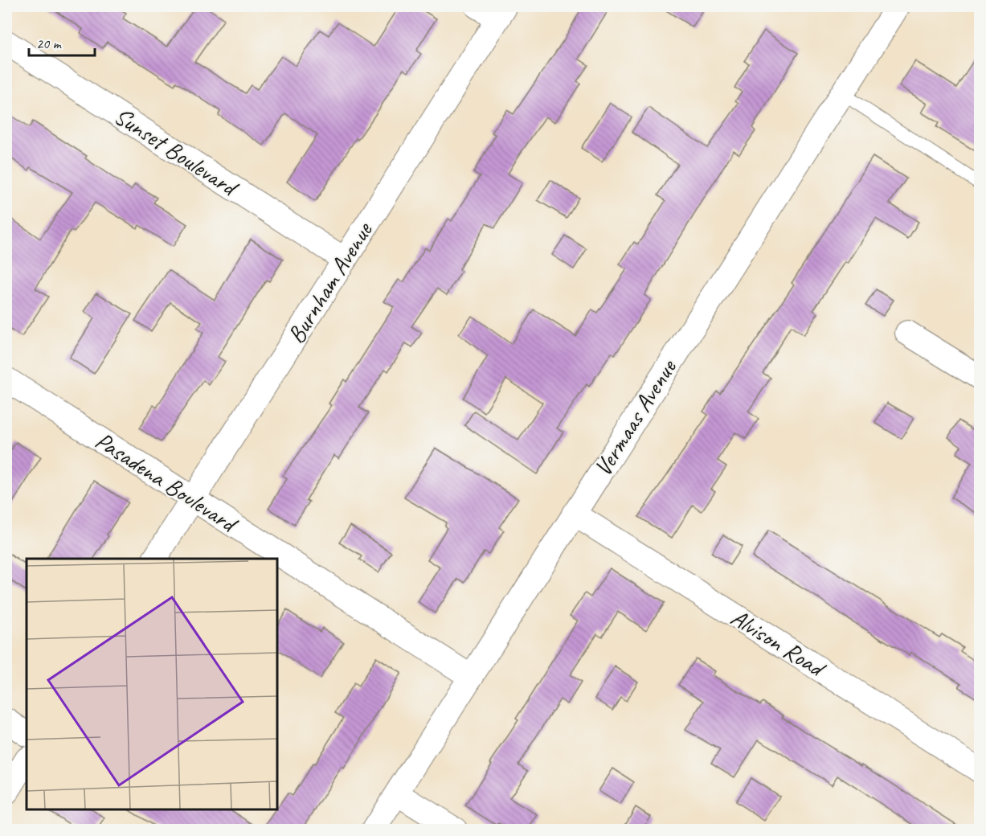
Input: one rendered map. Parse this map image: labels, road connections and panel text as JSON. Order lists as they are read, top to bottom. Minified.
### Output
{"streets":{"street":["Sunset Boulevard","Burnham Avenue","Vermaas Avenue","Pasadena Boulevard","Alvison Road"]},"crossings":[["Sunset Boulevard","Burnham Avenue"],["Burnham Avenue","Pasadena Boulevard"],["Vermaas Avenue","Pasadena Boulevard"],["Vermaas Avenue","Alvison Road"]],"scale_bar":"20 m"}
